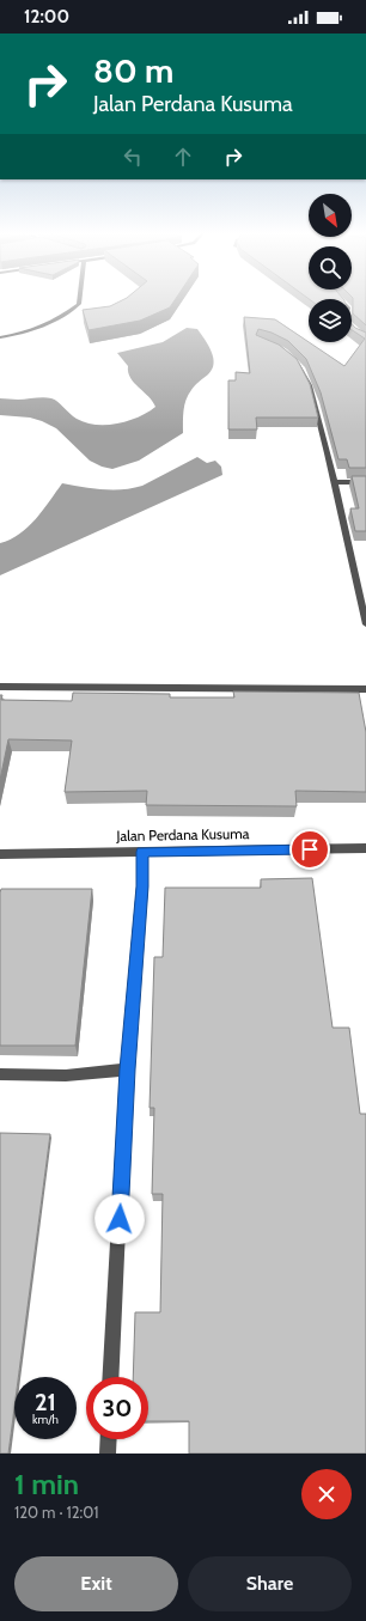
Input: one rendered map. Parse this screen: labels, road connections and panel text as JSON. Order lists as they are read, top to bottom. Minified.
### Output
{"streets":{"street":["Jalan Perdana Kusuma"]},"north":"bottom right","page":{"status":"12:00","turn":["80 m","Jalan Perdana Kusuma"],"speed":"21 km/h","limit":"30","heading":["1 min","120 m · 12:01"],"buttons":["Exit","Share"]}}
